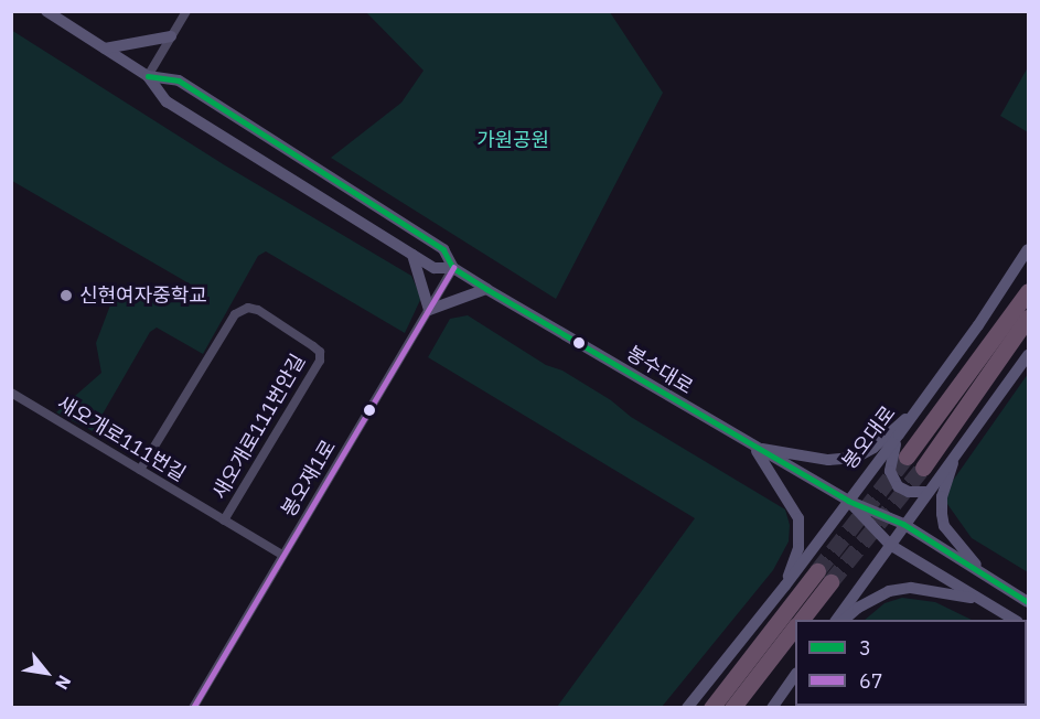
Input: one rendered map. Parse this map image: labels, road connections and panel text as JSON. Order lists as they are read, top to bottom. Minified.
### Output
{"streets":{"highway":["봉오대로"],"street":["봉수대로","새오개로111번안길","새오개로111번길","봉오재1로"]},"crossings":[["봉수대로","봉오대로"],["봉수대로","봉오재1로"],["새오개로111번안길","새오개로111번길"],["새오개로111번길","봉오재1로"]],"parks":["가원공원"],"places":["신현여자중학교"],"lines":["transit line 3","transit line 67"],"legend":["3","67"],"north":"bottom right"}
